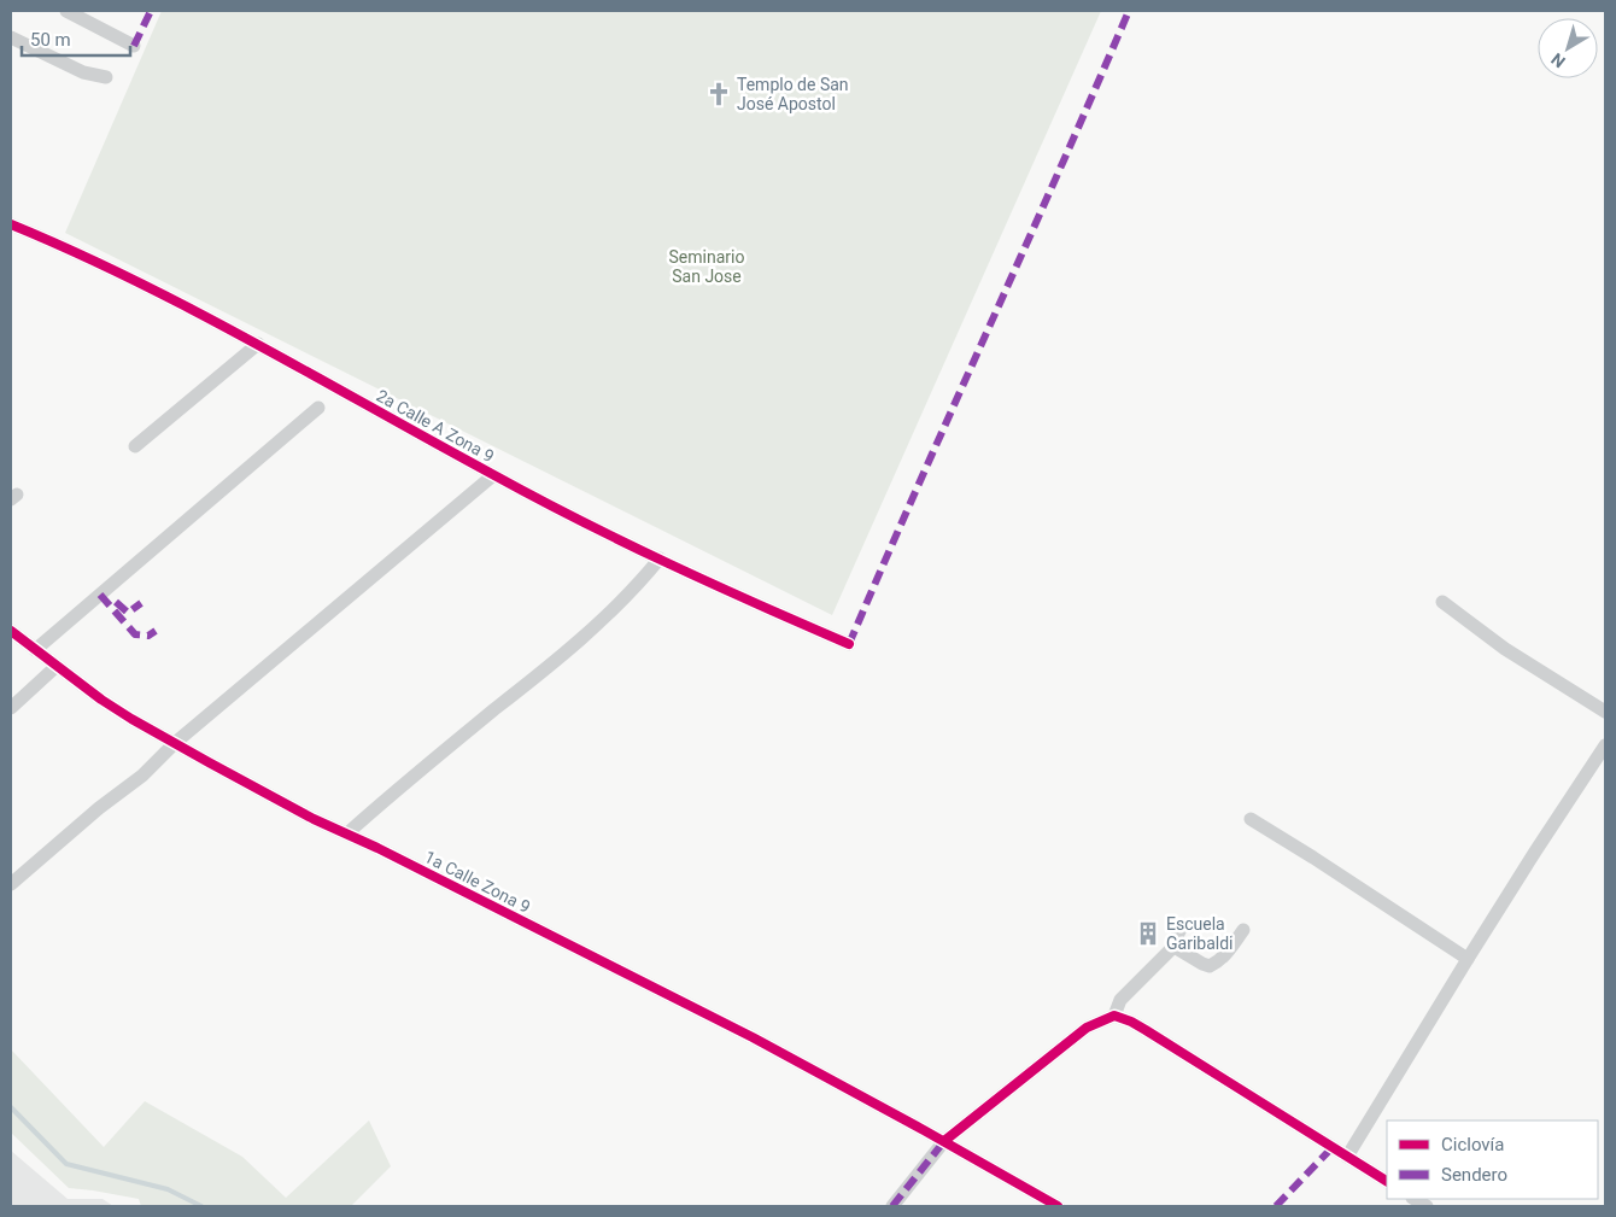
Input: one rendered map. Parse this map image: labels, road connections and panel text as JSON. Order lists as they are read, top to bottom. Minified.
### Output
{"streets":{"street":["2a Calle A Zona 9","1a Calle Zona 9"]},"parks":["Seminario San Jose"],"places":{"church":["Templo de San José Apostol"],"building":["Escuela Garibaldi"]},"legend":["Ciclovía","Sendero"],"scale_bar":"50 m","north":"bottom left"}
